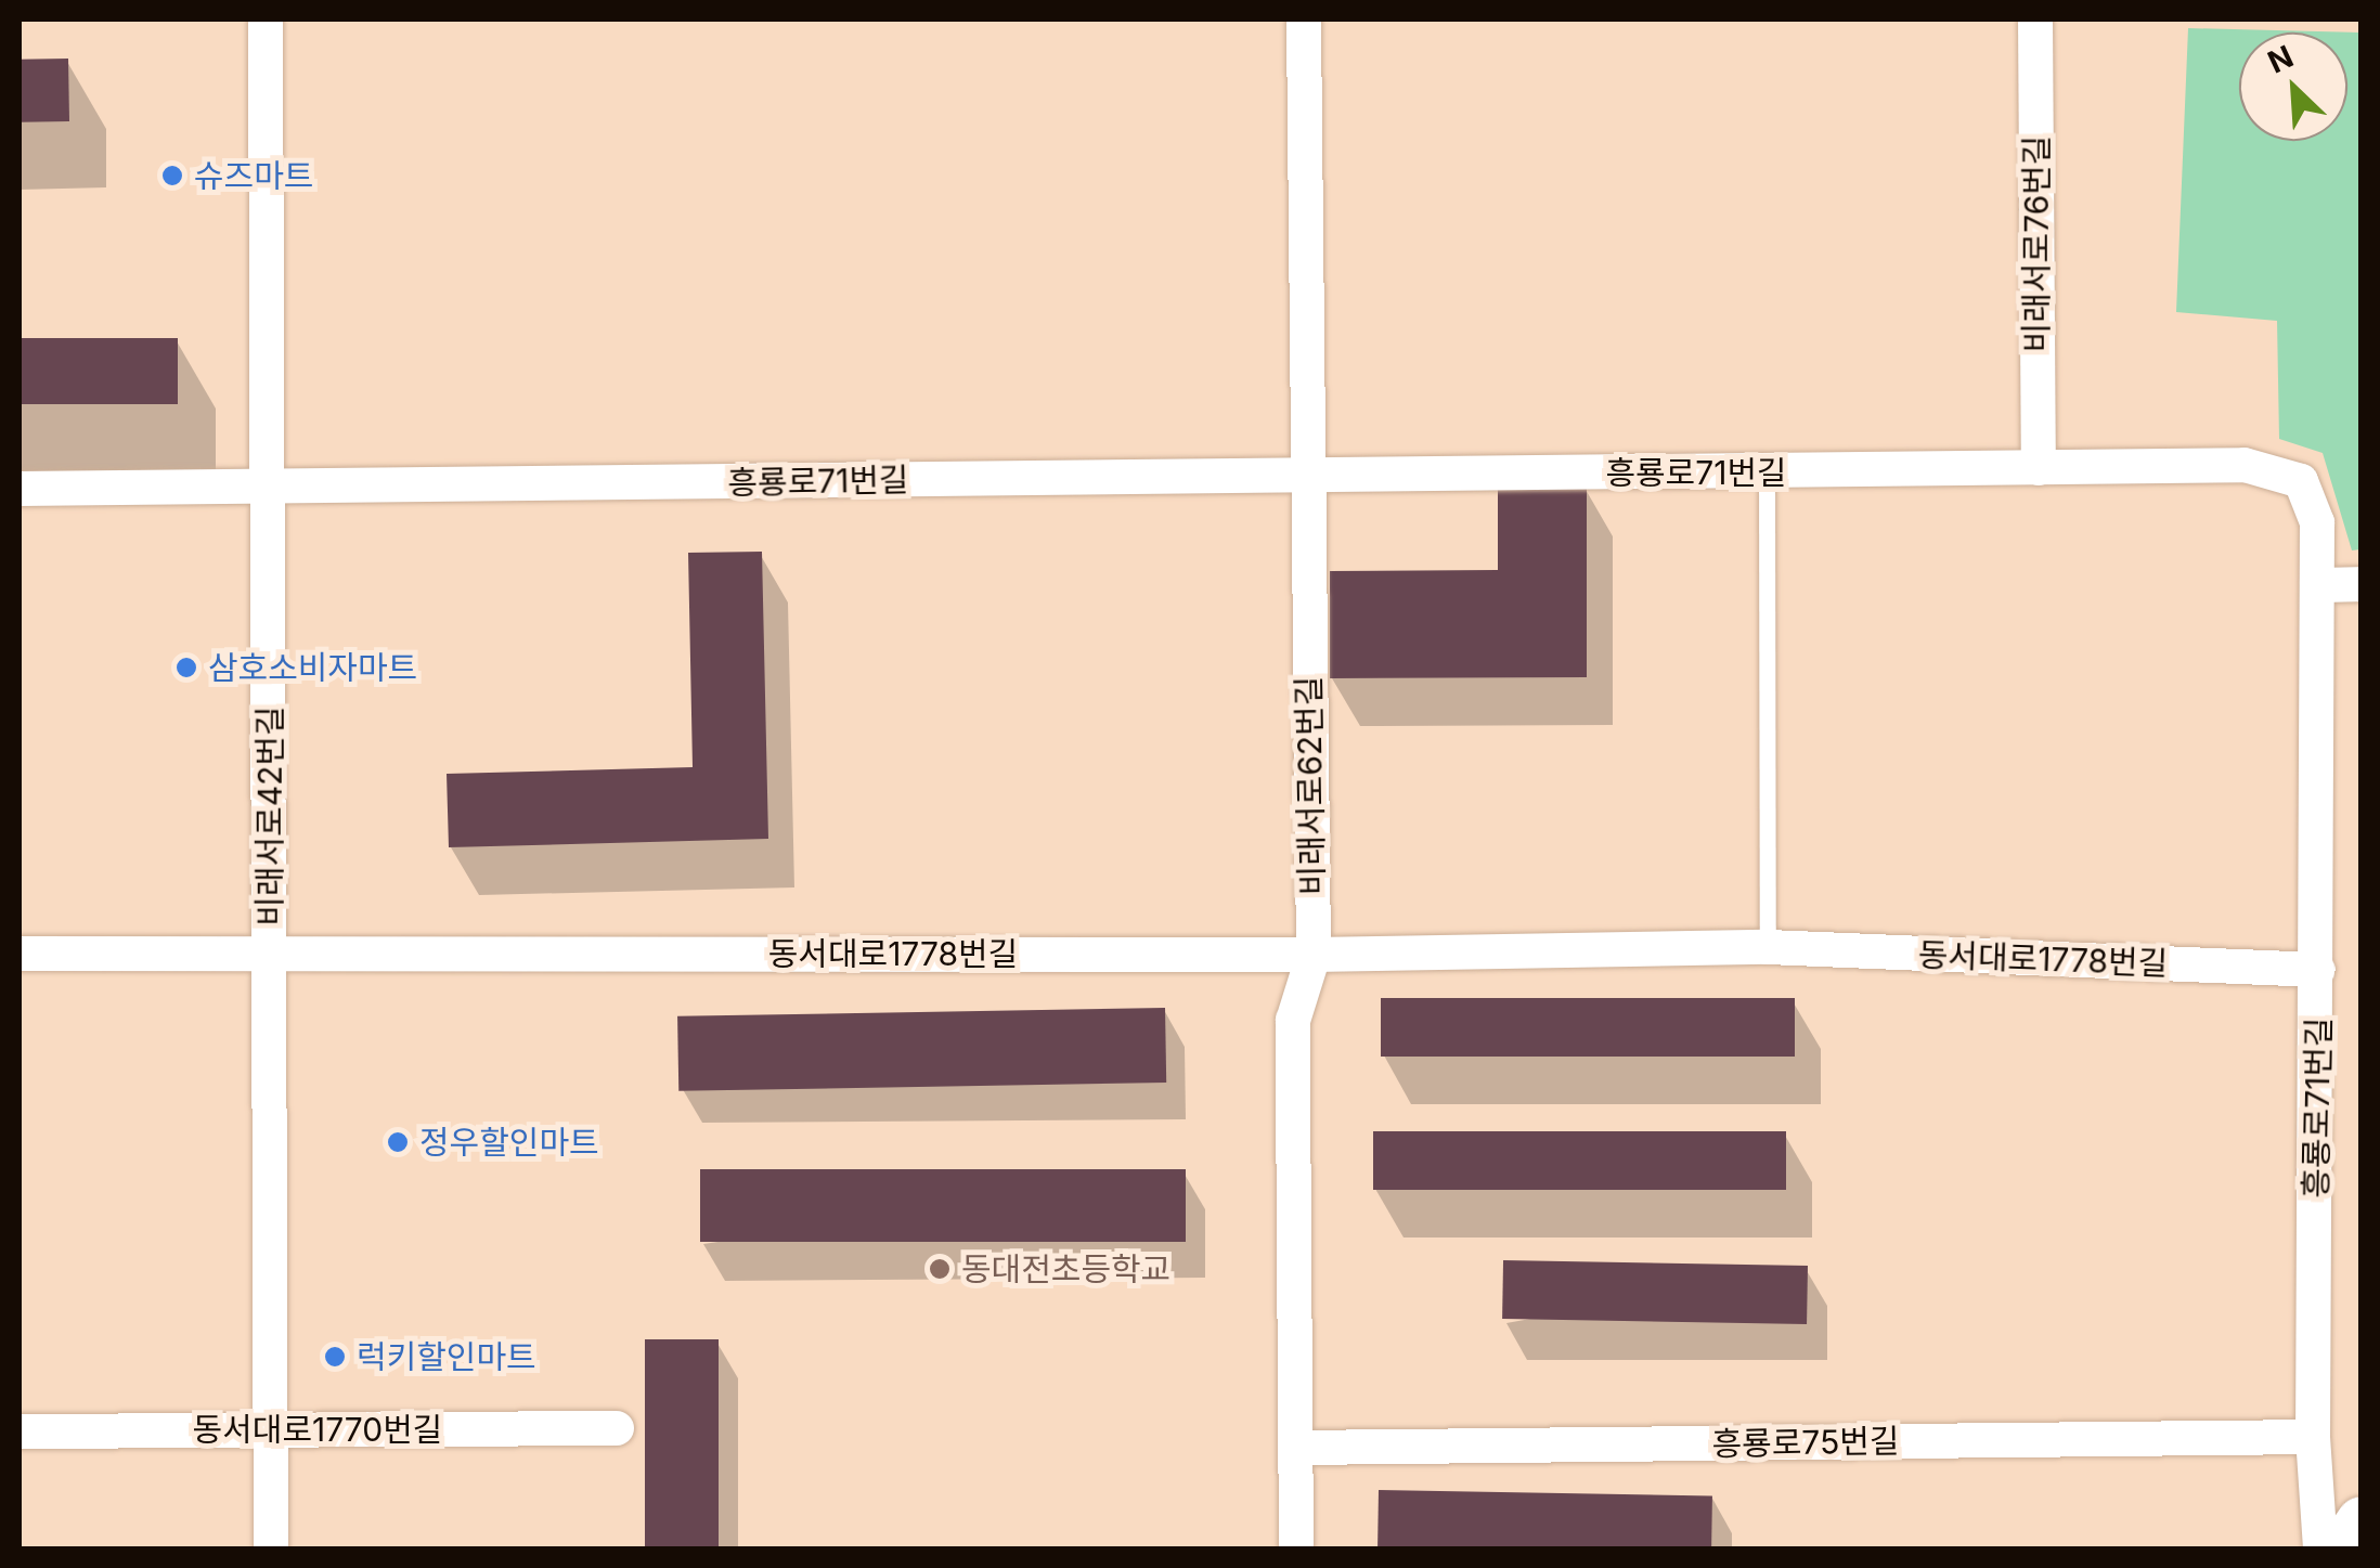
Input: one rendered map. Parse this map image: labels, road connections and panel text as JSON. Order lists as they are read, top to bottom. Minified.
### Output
{"streets":{"street":["비래서로76번길","흥룡로71번길","비래서로62번길","비래서로42번길","동서대로1778번길","동서대로1770번길","흥룡로75번길"]},"crossings":[["비래서로76번길","흥룡로71번길"],["흥룡로71번길","비래서로62번길"],["흥룡로71번길","비래서로42번길"],["흥룡로71번길","동서대로1778번길"],["흥룡로71번길","흥룡로75번길"],["비래서로62번길","동서대로1778번길"],["비래서로62번길","흥룡로75번길"],["비래서로42번길","동서대로1778번길"],["비래서로42번길","동서대로1770번길"]],"places":["슈즈마트","삼호소비자마트","정우할인마트","동대전초등학교","럭키할인마트"],"north":"top left"}
